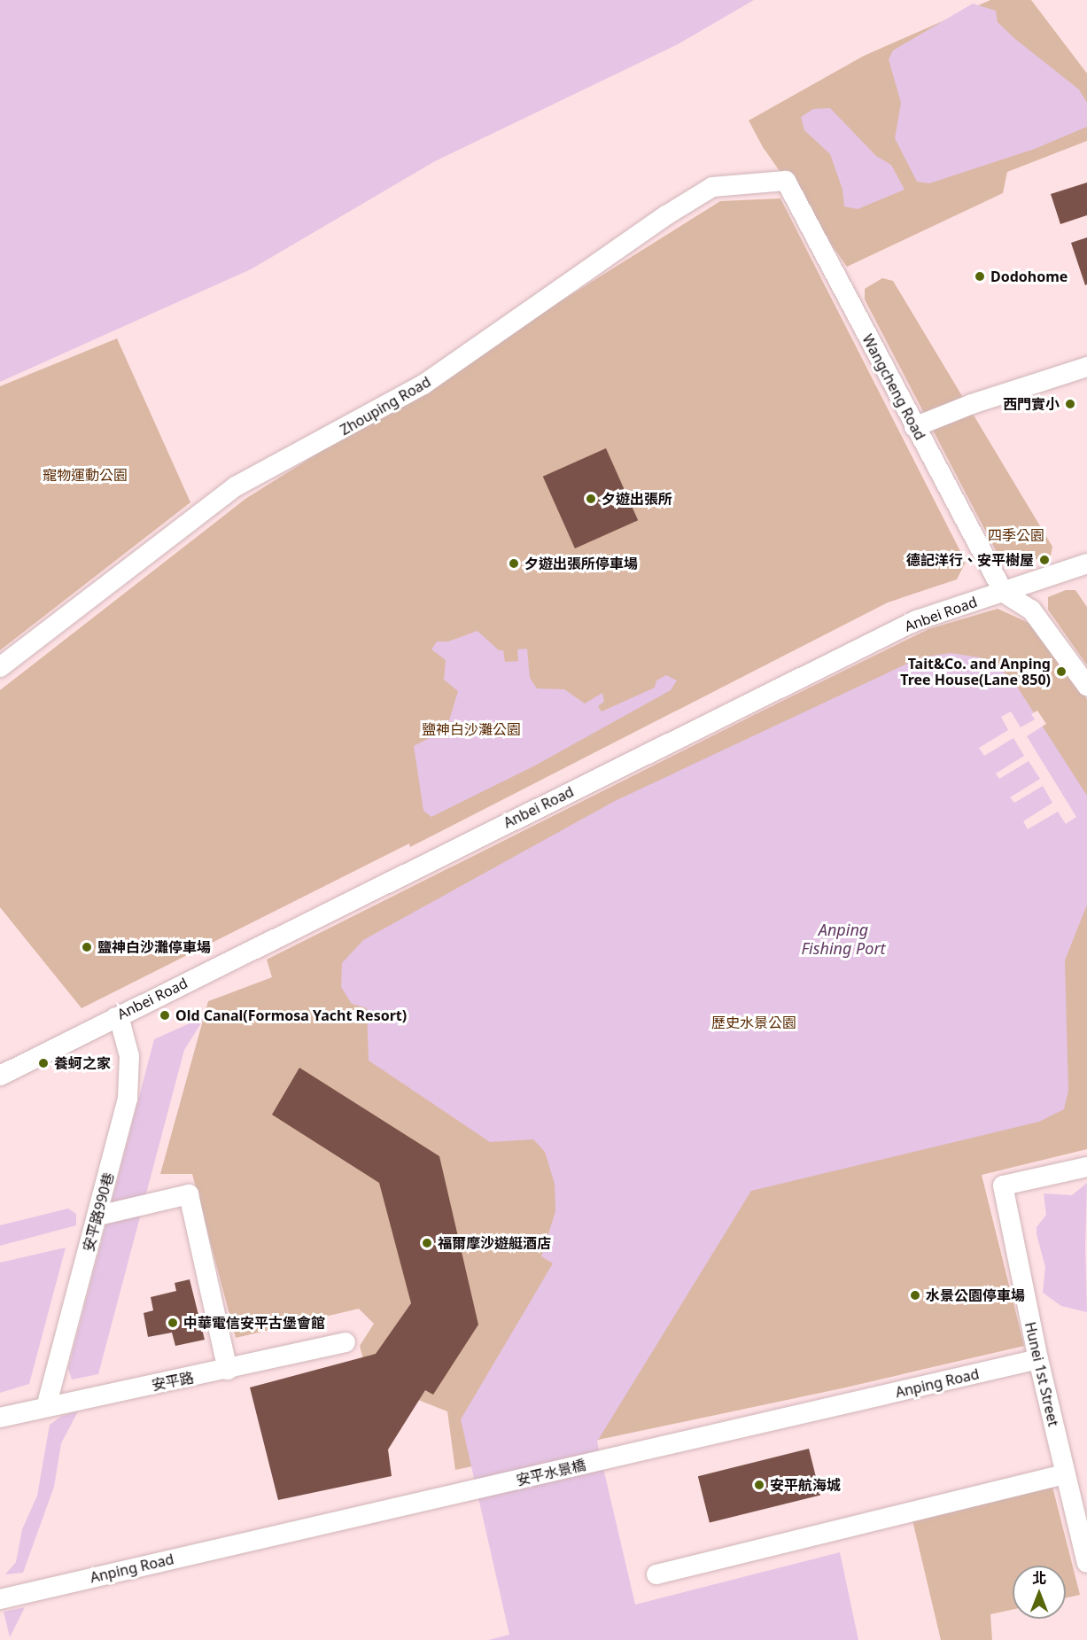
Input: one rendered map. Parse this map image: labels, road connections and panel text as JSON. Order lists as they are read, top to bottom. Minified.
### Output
{"streets":{"street":["Wangcheng Road","Zhouping Road","Anbei Road","安平路990巷","Hunei 1st Street","安平路","Anping Road","安平水景橋"]},"crossings":[["Wangcheng Road","Zhouping Road"],["Wangcheng Road","Anbei Road"],["Anbei Road","安平路990巷"],["安平路990巷","安平路"],["Hunei 1st Street","Anping Road"],["Anping Road","安平水景橋"]],"water":["Anping Fishing Port"],"parks":["寵物運動公園","四季公園","鹽神白沙灘公園","歷史水景公園"],"places":["Dodohome","西門實小","夕遊出張所","德記洋行、安平樹屋","夕遊出張所停車場","Tait&Co. and Anping Tree House(Lane 850)","鹽神白沙灘停車場","Old Canal(Formosa Yacht Resort)","養蚵之家","福爾摩沙遊艇酒店","水景公園停車場","中華電信安平古堡會館","安平航海城"],"north":"top"}
